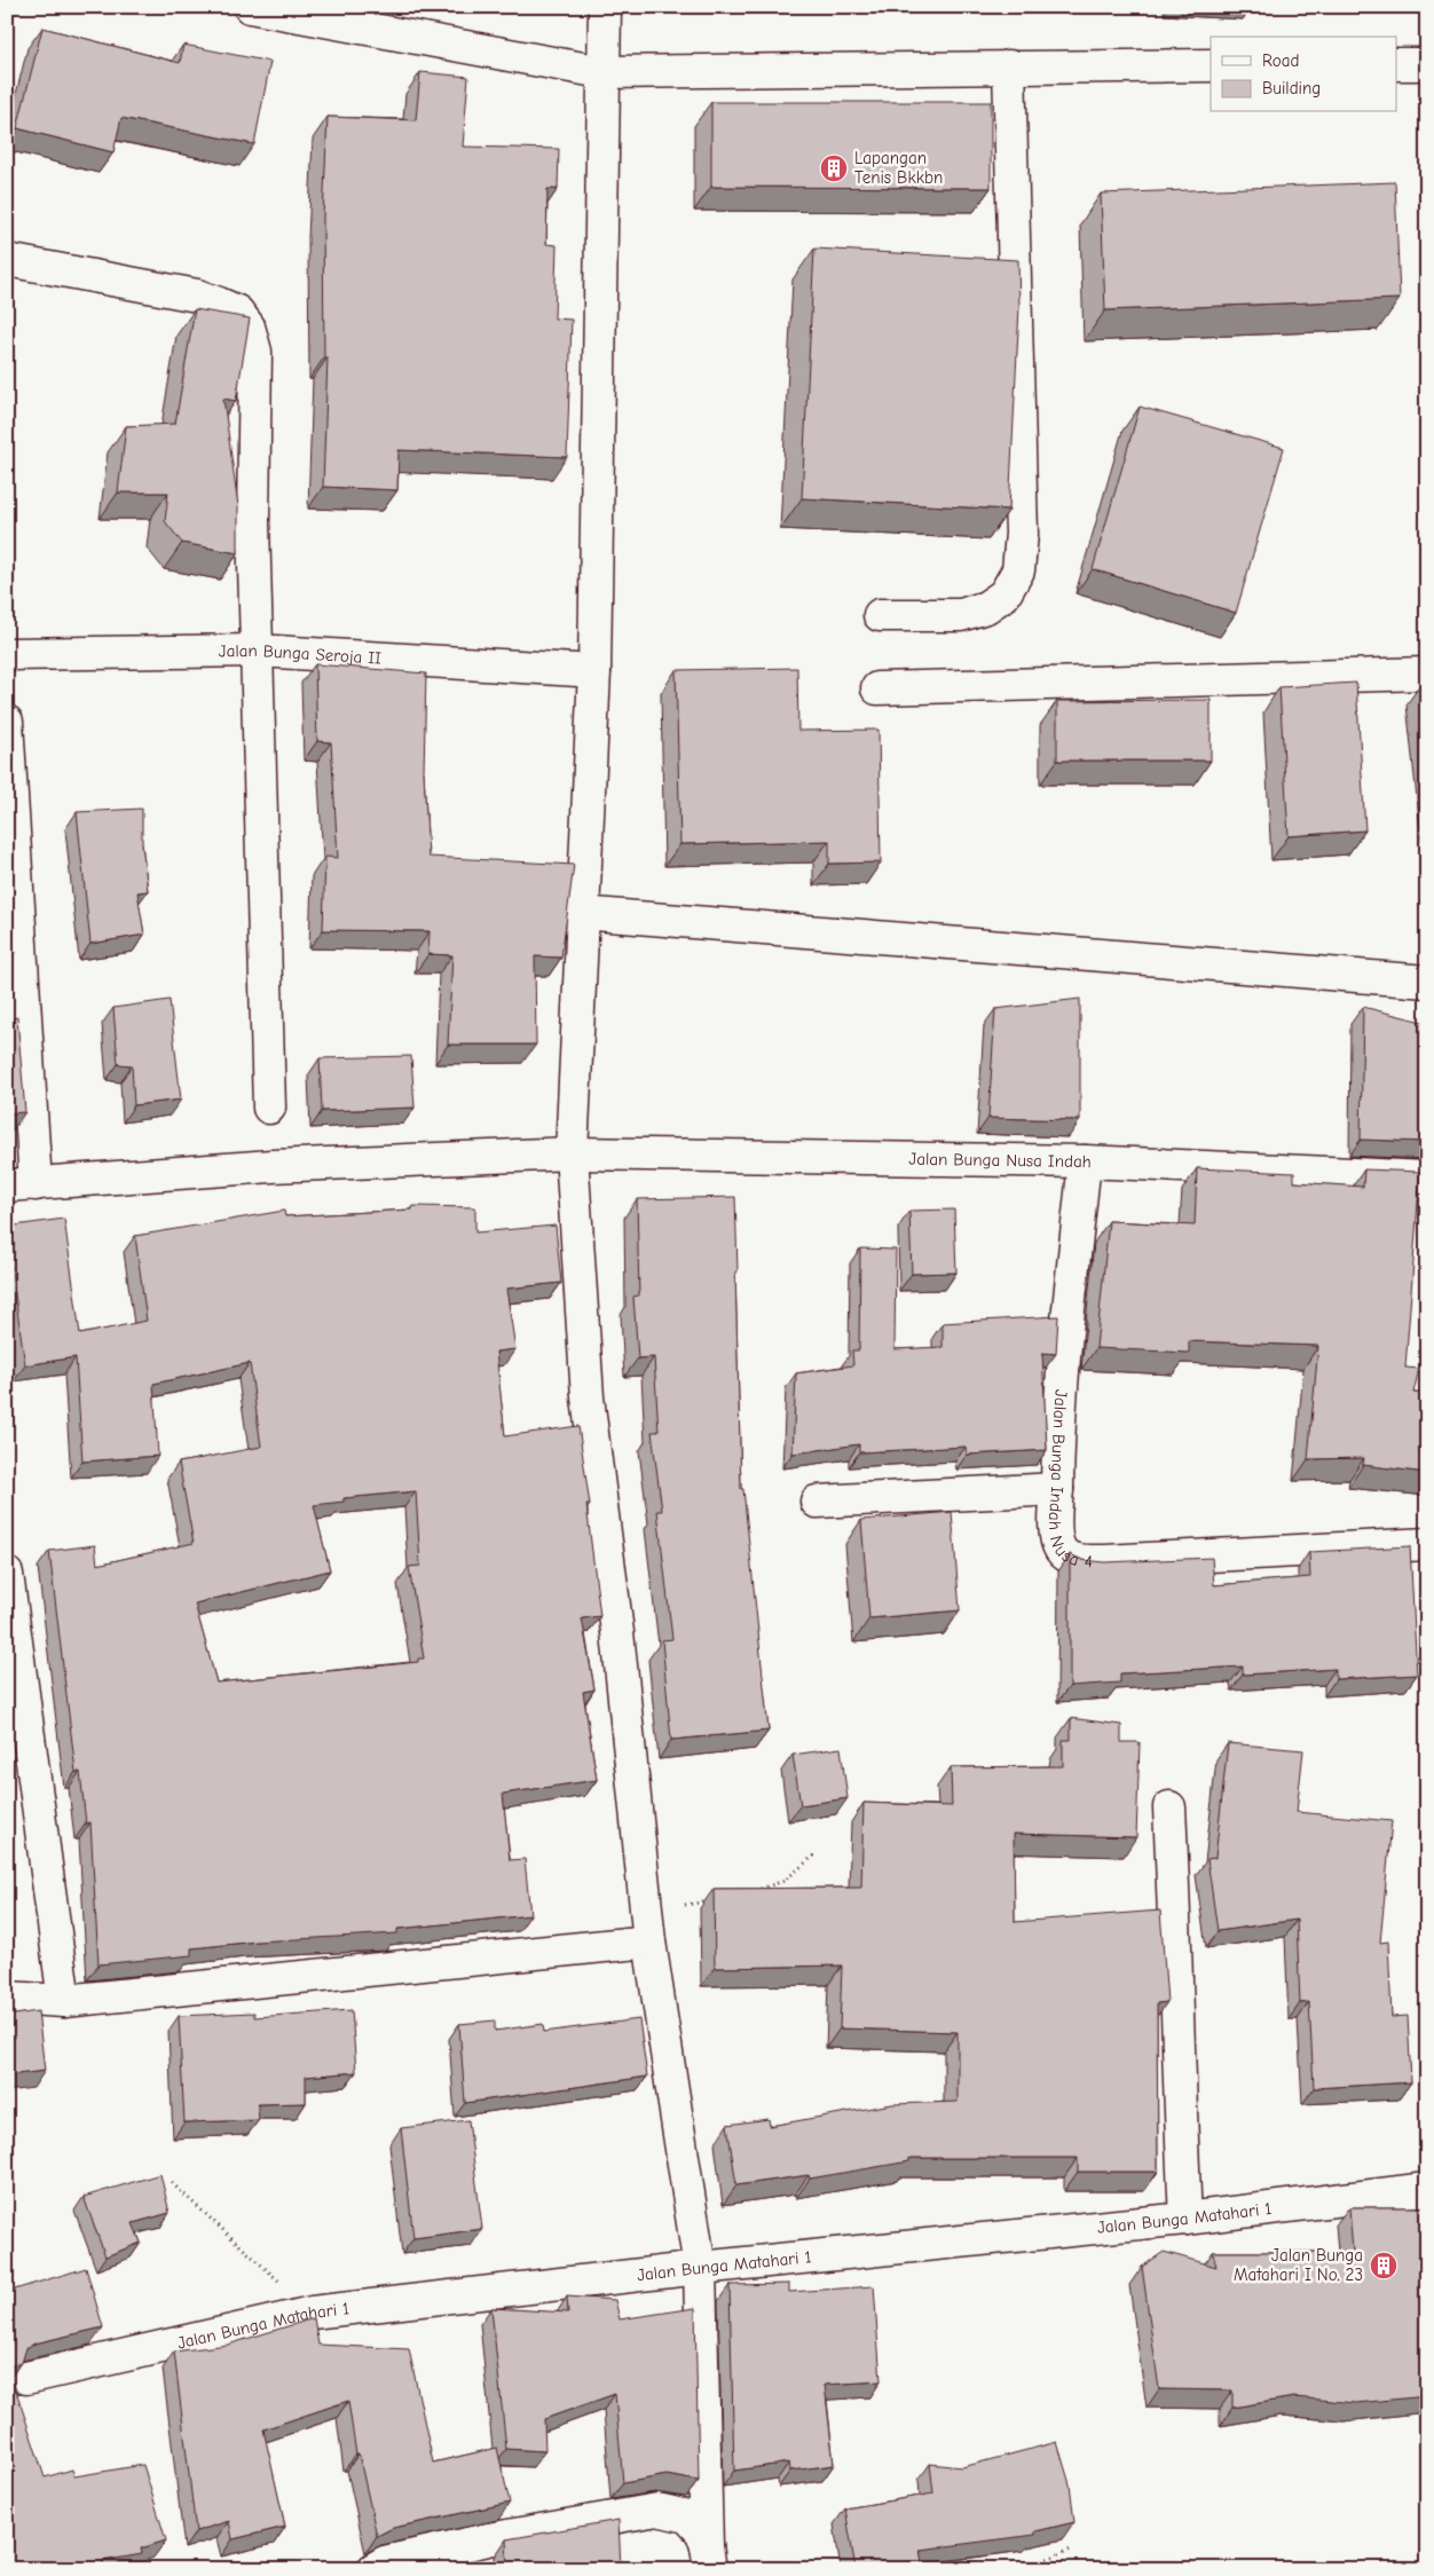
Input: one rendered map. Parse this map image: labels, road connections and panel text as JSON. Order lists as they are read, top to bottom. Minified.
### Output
{"streets":{"street":["Jalan Bunga Seroja II","Jalan Bunga Nusa Indah","Jalan Bunga Indah Nusa 4","Jalan Bunga Matahari 1"]},"crossings":[["Jalan Bunga Nusa Indah","Jalan Bunga Indah Nusa 4"]],"places":{"building":["Lapangan Tenis Bkkbn","Jalan Bunga Matahari I No. 23"]},"legend":["Road","Building"]}
